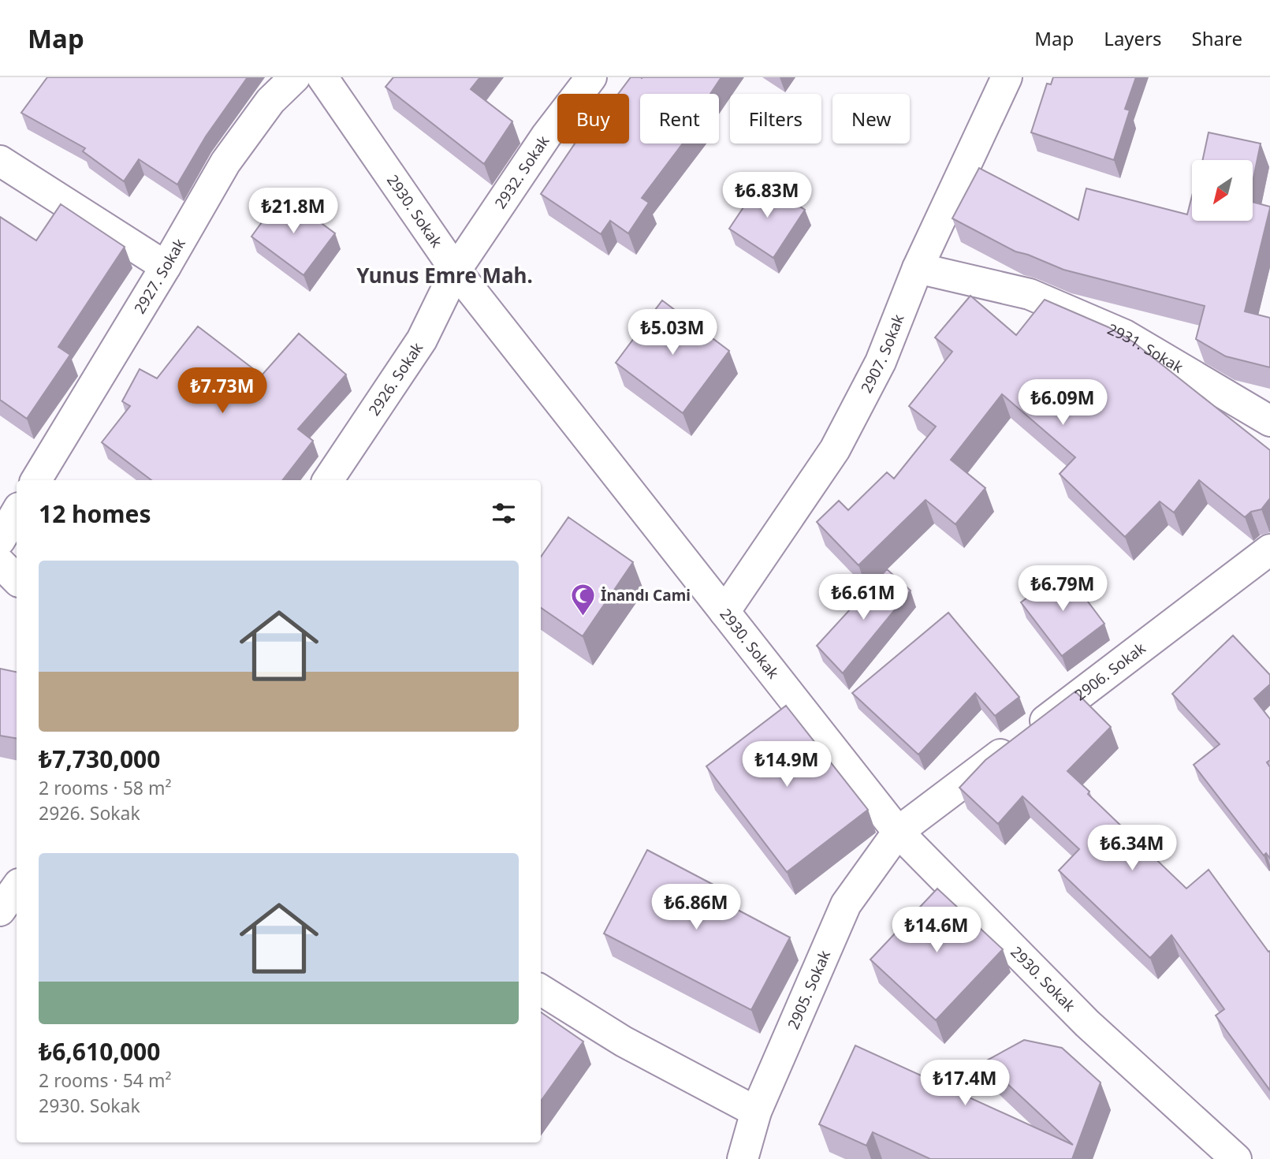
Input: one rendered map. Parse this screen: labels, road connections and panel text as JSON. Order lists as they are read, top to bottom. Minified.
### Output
{"streets":{"street":["2932. Sokak","2930. Sokak","2927. Sokak","2931. Sokak","2907. Sokak","2926. Sokak","2906. Sokak","2905. Sokak"]},"crossings":[["2932. Sokak","2930. Sokak"],["2932. Sokak","2926. Sokak"],["2930. Sokak","2907. Sokak"],["2930. Sokak","2926. Sokak"],["2930. Sokak","2906. Sokak"],["2930. Sokak","2905. Sokak"],["2931. Sokak","2907. Sokak"],["2906. Sokak","2905. Sokak"]],"districts":["Yunus Emre Mah."],"places":{"mosque":["İnandı Cami"]},"north":"bottom left","page":{"header":"Map","nav":["Map","Layers","Share"],"chip":["Buy","Rent","Filters","New"],"price":["₺6.83M","₺21.8M","₺5.03M","₺7.73M","₺6.09M","₺6.79M","₺6.61M","₺14.9M","₺6.34M","₺6.86M","₺14.6M","₺17.4M"],"heading":"12 homes","list":[{"name":"₺7,730,000","note":"2 rooms · 58 m² · 2926. Sokak"},{"name":"₺6,610,000","note":"2 rooms · 54 m² · 2930. Sokak"}]}}
